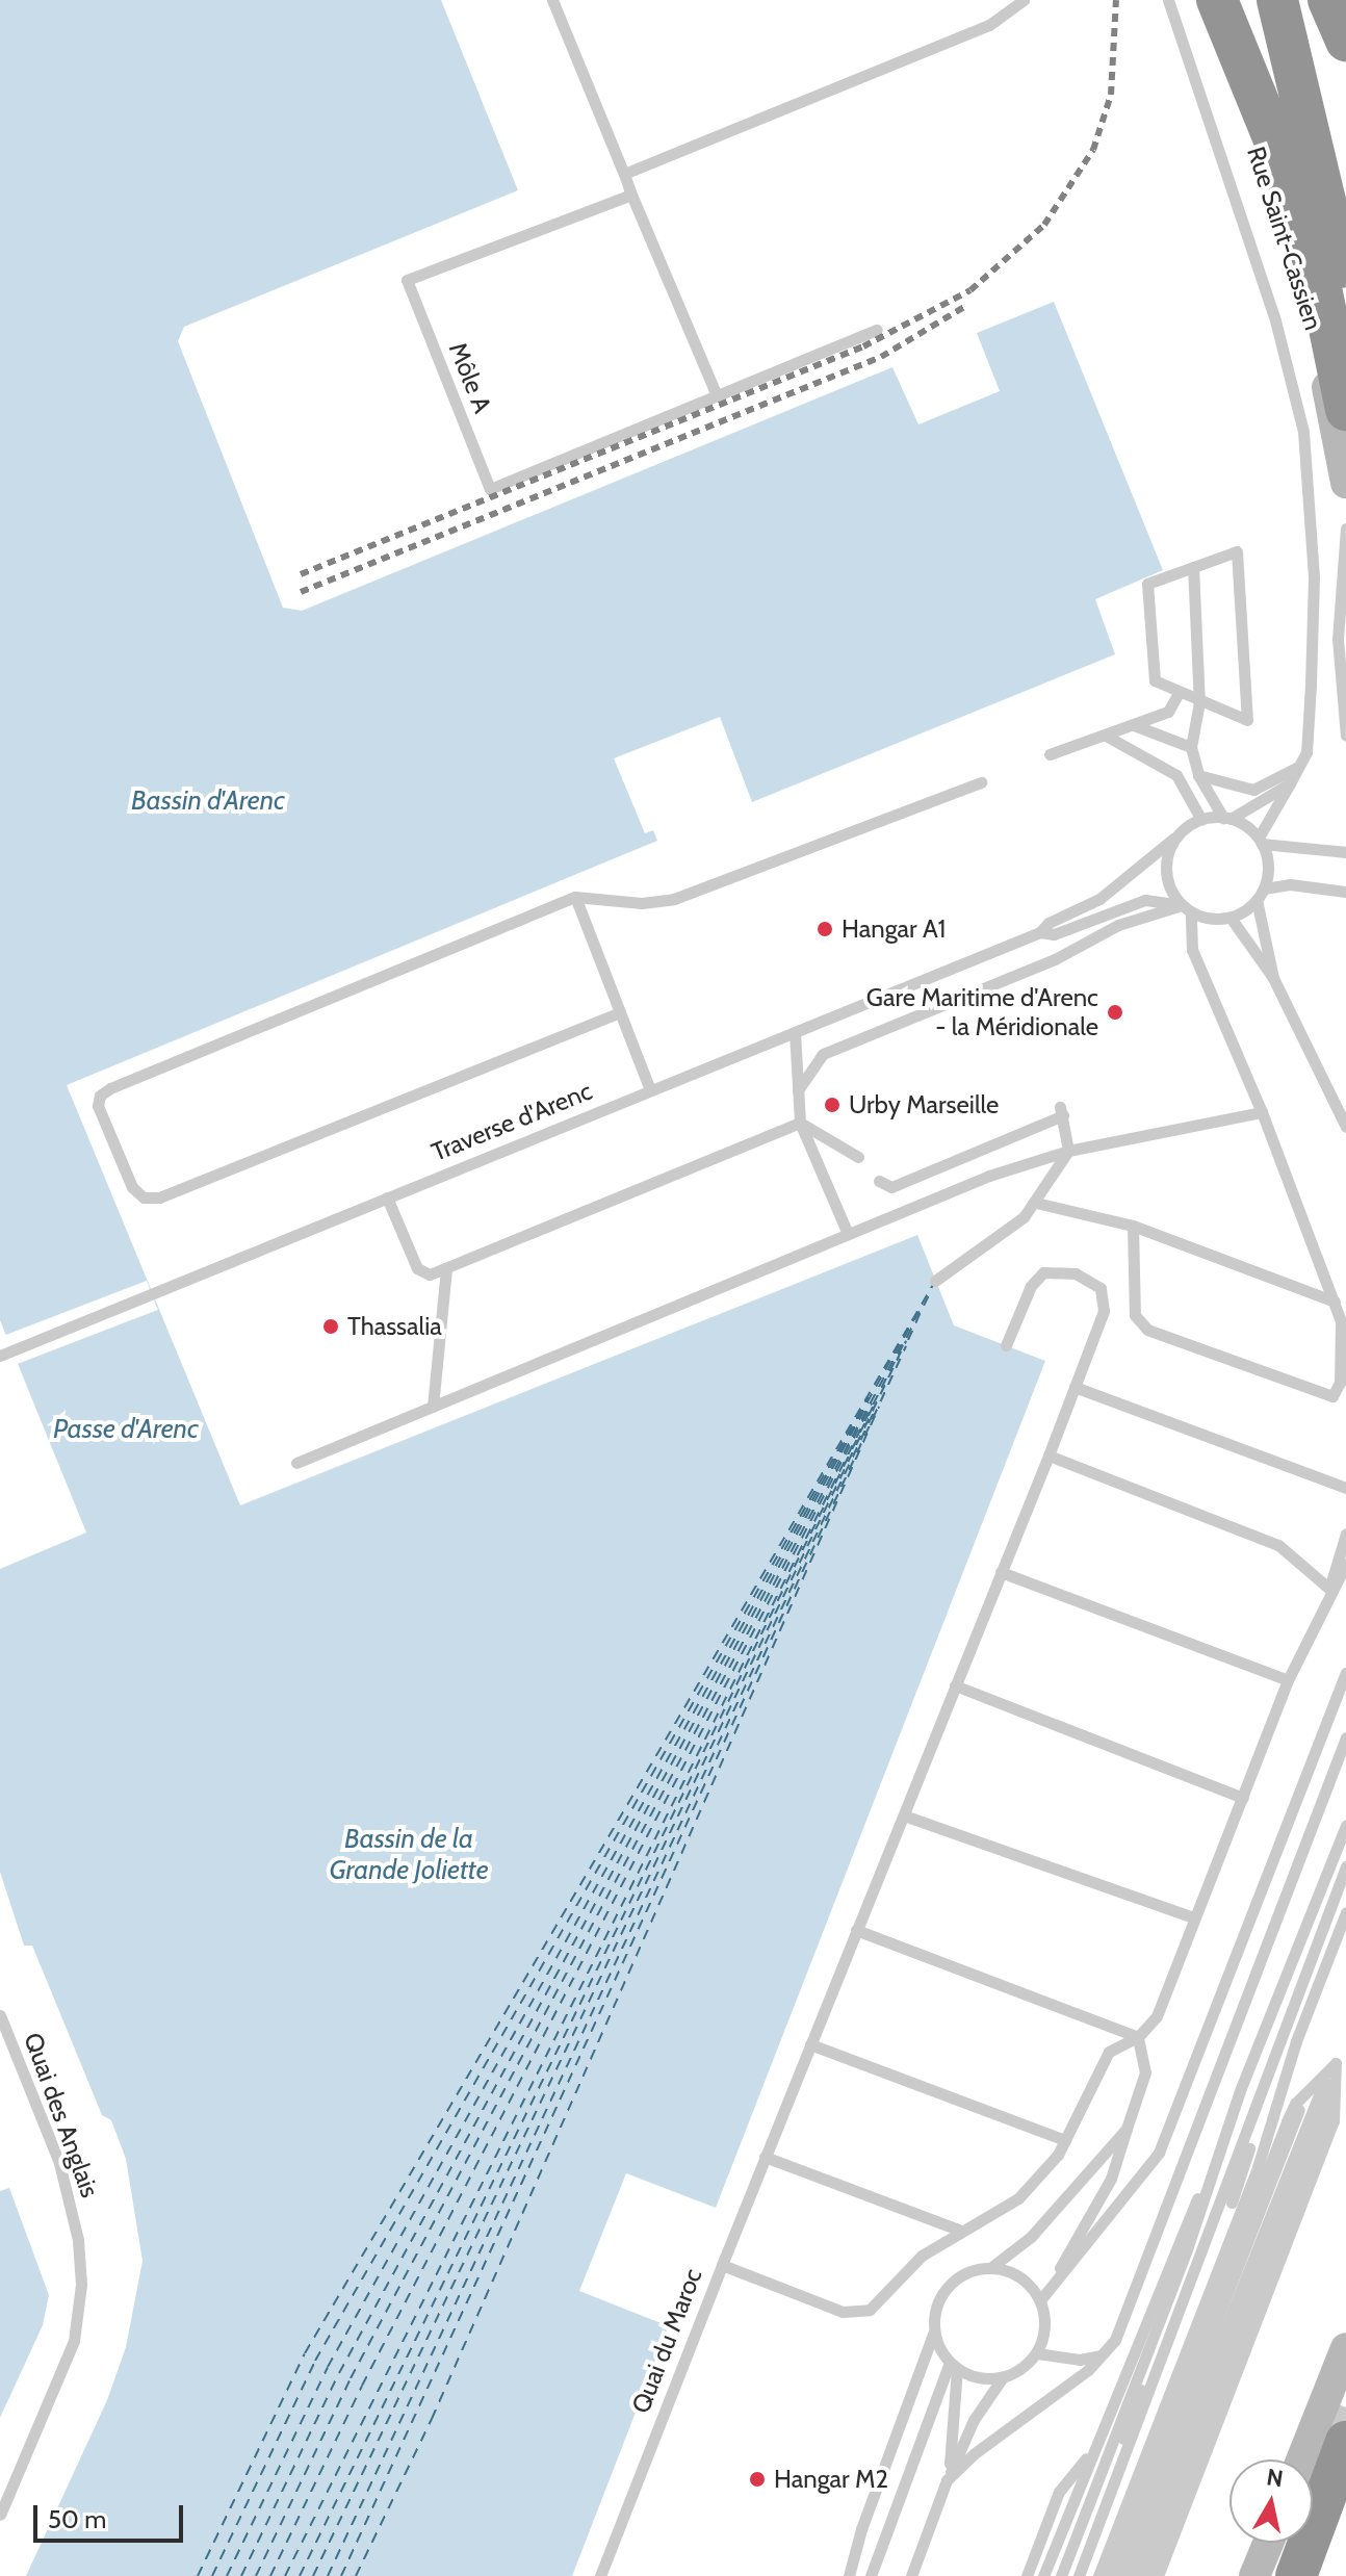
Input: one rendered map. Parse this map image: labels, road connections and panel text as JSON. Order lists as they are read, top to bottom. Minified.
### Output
{"streets":{"street":["Rue Saint-Cassien"],"lane":["Môle A","Traverse d'Arenc","Quai des Anglais","Quai du Maroc"]},"water":["Bassin d'Arenc","Passe d'Arenc","Bassin de la Grande Joliette"],"places":["Hangar A1","Gare Maritime d'Arenc - la Méridionale","Urby Marseille","Thassalia","Hangar M2"],"scale_bar":"50 m","north":"top"}
